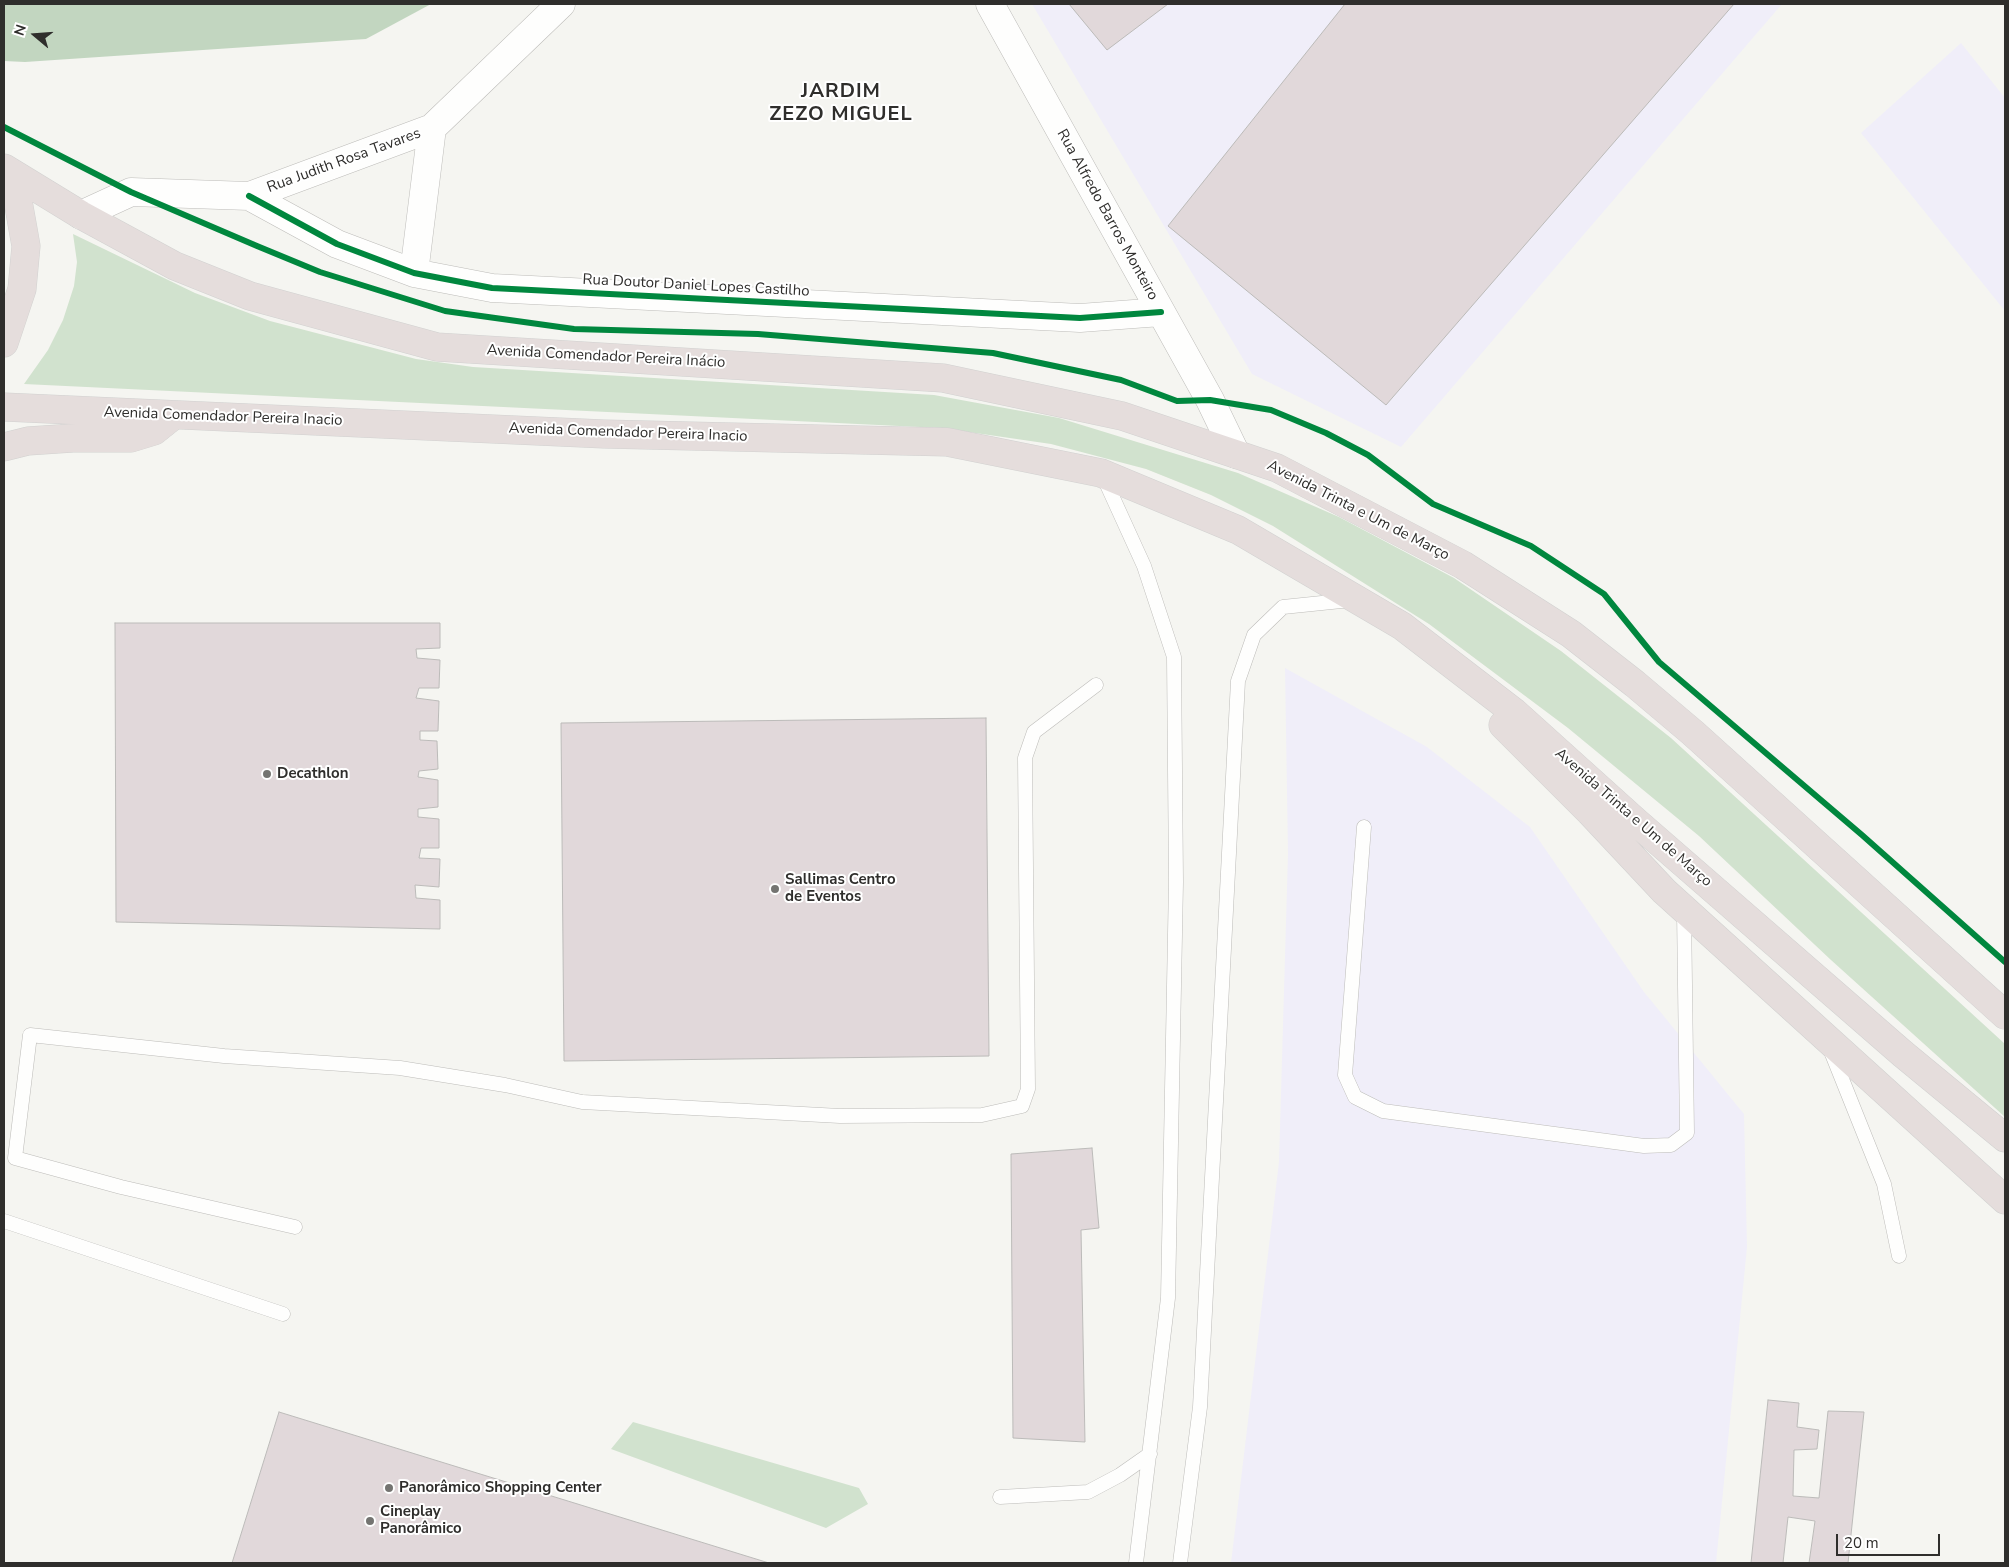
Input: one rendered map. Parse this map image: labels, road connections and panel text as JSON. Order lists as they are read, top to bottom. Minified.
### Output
{"streets":{"highway":["Avenida Comendador Pereira Inácio","Avenida Comendador Pereira Inacio","Avenida Trinta e Um de Março"],"street":["Rua Judith Rosa Tavares","Rua Alfredo Barros Monteiro","Rua Doutor Daniel Lopes Castilho"]},"crossings":[["Rua Judith Rosa Tavares","Rua Doutor Daniel Lopes Castilho"],["Rua Judith Rosa Tavares","Avenida Comendador Pereira Inácio"],["Rua Alfredo Barros Monteiro","Rua Doutor Daniel Lopes Castilho"],["Rua Alfredo Barros Monteiro","Avenida Comendador Pereira Inácio"],["Rua Alfredo Barros Monteiro","Avenida Trinta e Um de Março"],["Avenida Comendador Pereira Inácio","Avenida Trinta e Um de Março"],["Avenida Comendador Pereira Inacio","Avenida Trinta e Um de Março"]],"districts":["JARDIM ZEZO MIGUEL"],"places":["Decathlon","Sallimas Centro de Eventos","Panorâmico Shopping Center","Cineplay Panorâmico"],"scale_bar":"20 m","north":"left"}
